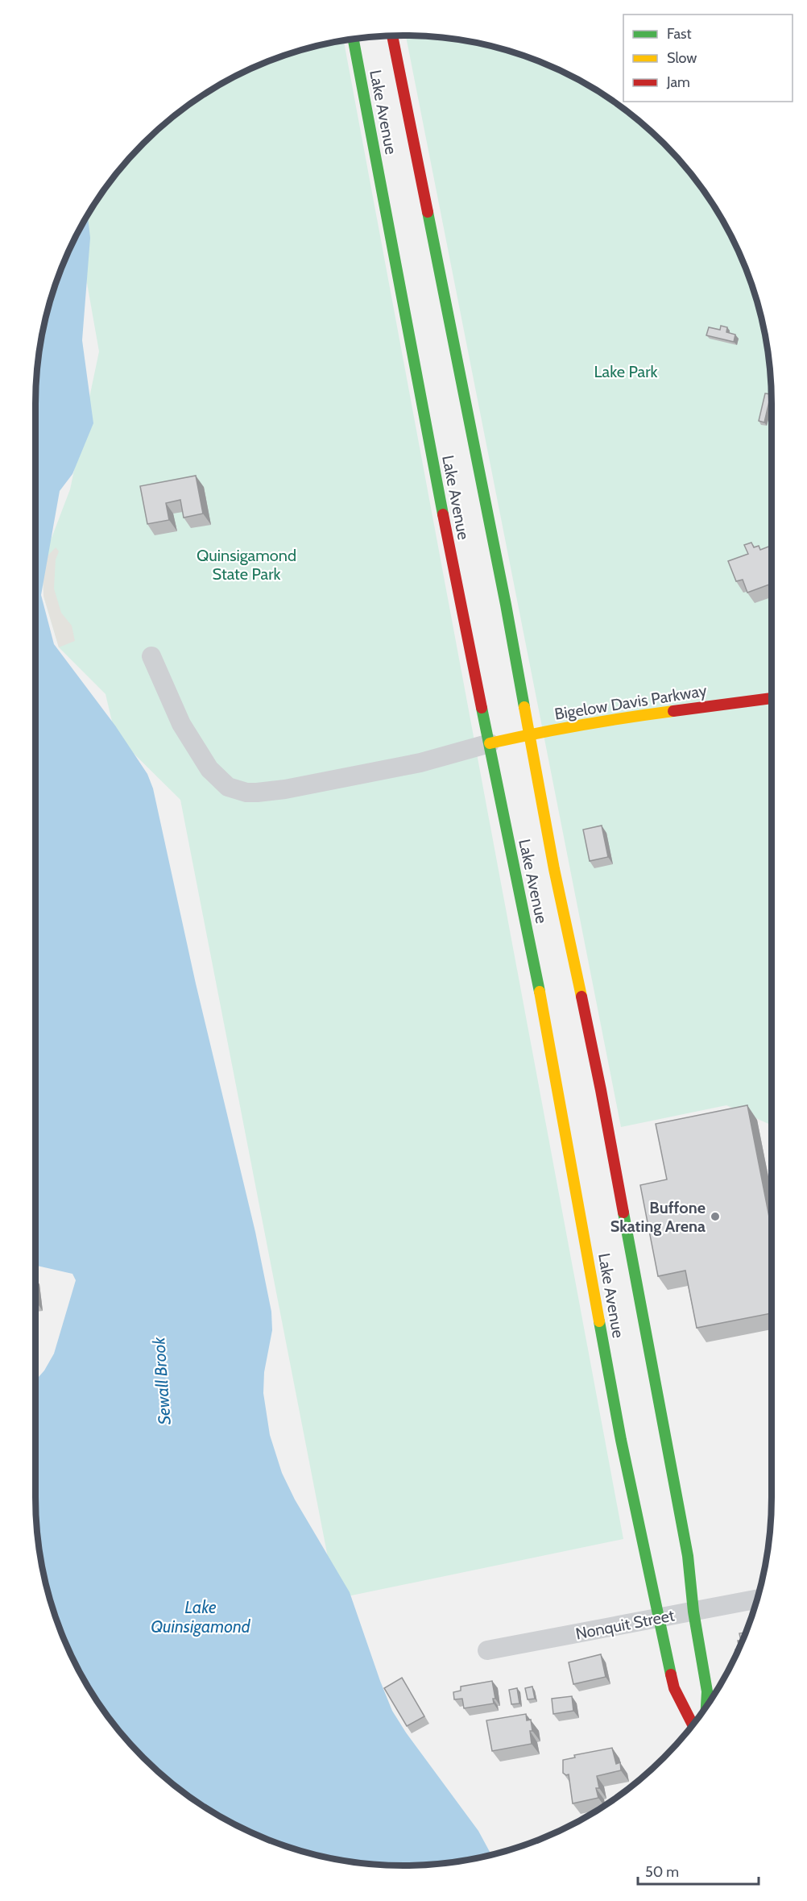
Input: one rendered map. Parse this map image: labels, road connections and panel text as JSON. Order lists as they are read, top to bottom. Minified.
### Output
{"streets":{"main road":["Lake Avenue","Bigelow Davis Parkway"],"street":["Nonquit Street"]},"crossings":[["Lake Avenue","Bigelow Davis Parkway"],["Lake Avenue","Nonquit Street"]],"water":["Sewall Brook","Lake Quinsigamond"],"parks":["Lake Park","Quinsigamond State Park"],"places":["Buffone Skating Arena"],"legend":["Fast","Slow","Jam"],"scale_bar":"50 m"}
